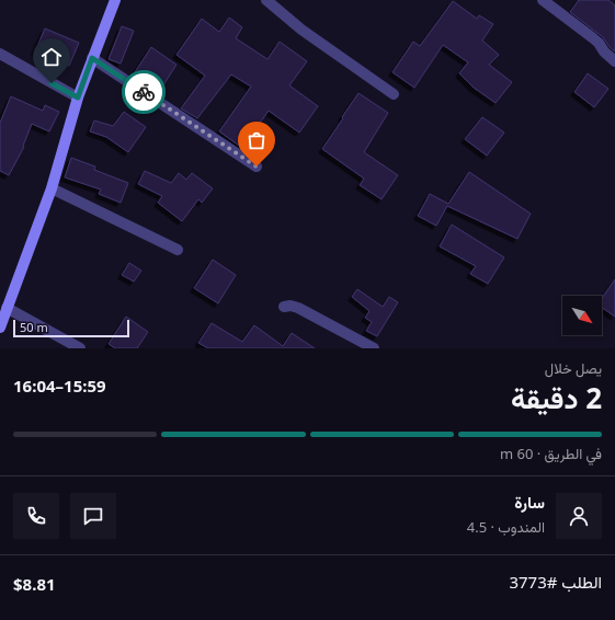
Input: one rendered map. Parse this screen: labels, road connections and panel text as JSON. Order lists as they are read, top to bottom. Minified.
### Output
{"scale_bar":"50 m","north":"bottom right","page":{"scale":"50 m","heading":["2 دقيقة","يصل خلال","15:59–16:04"],"panel":["سارة","المندوب · 4.5","الطلب #3773","$8.81"],"bar":"في الطريق · 60 m"}}
